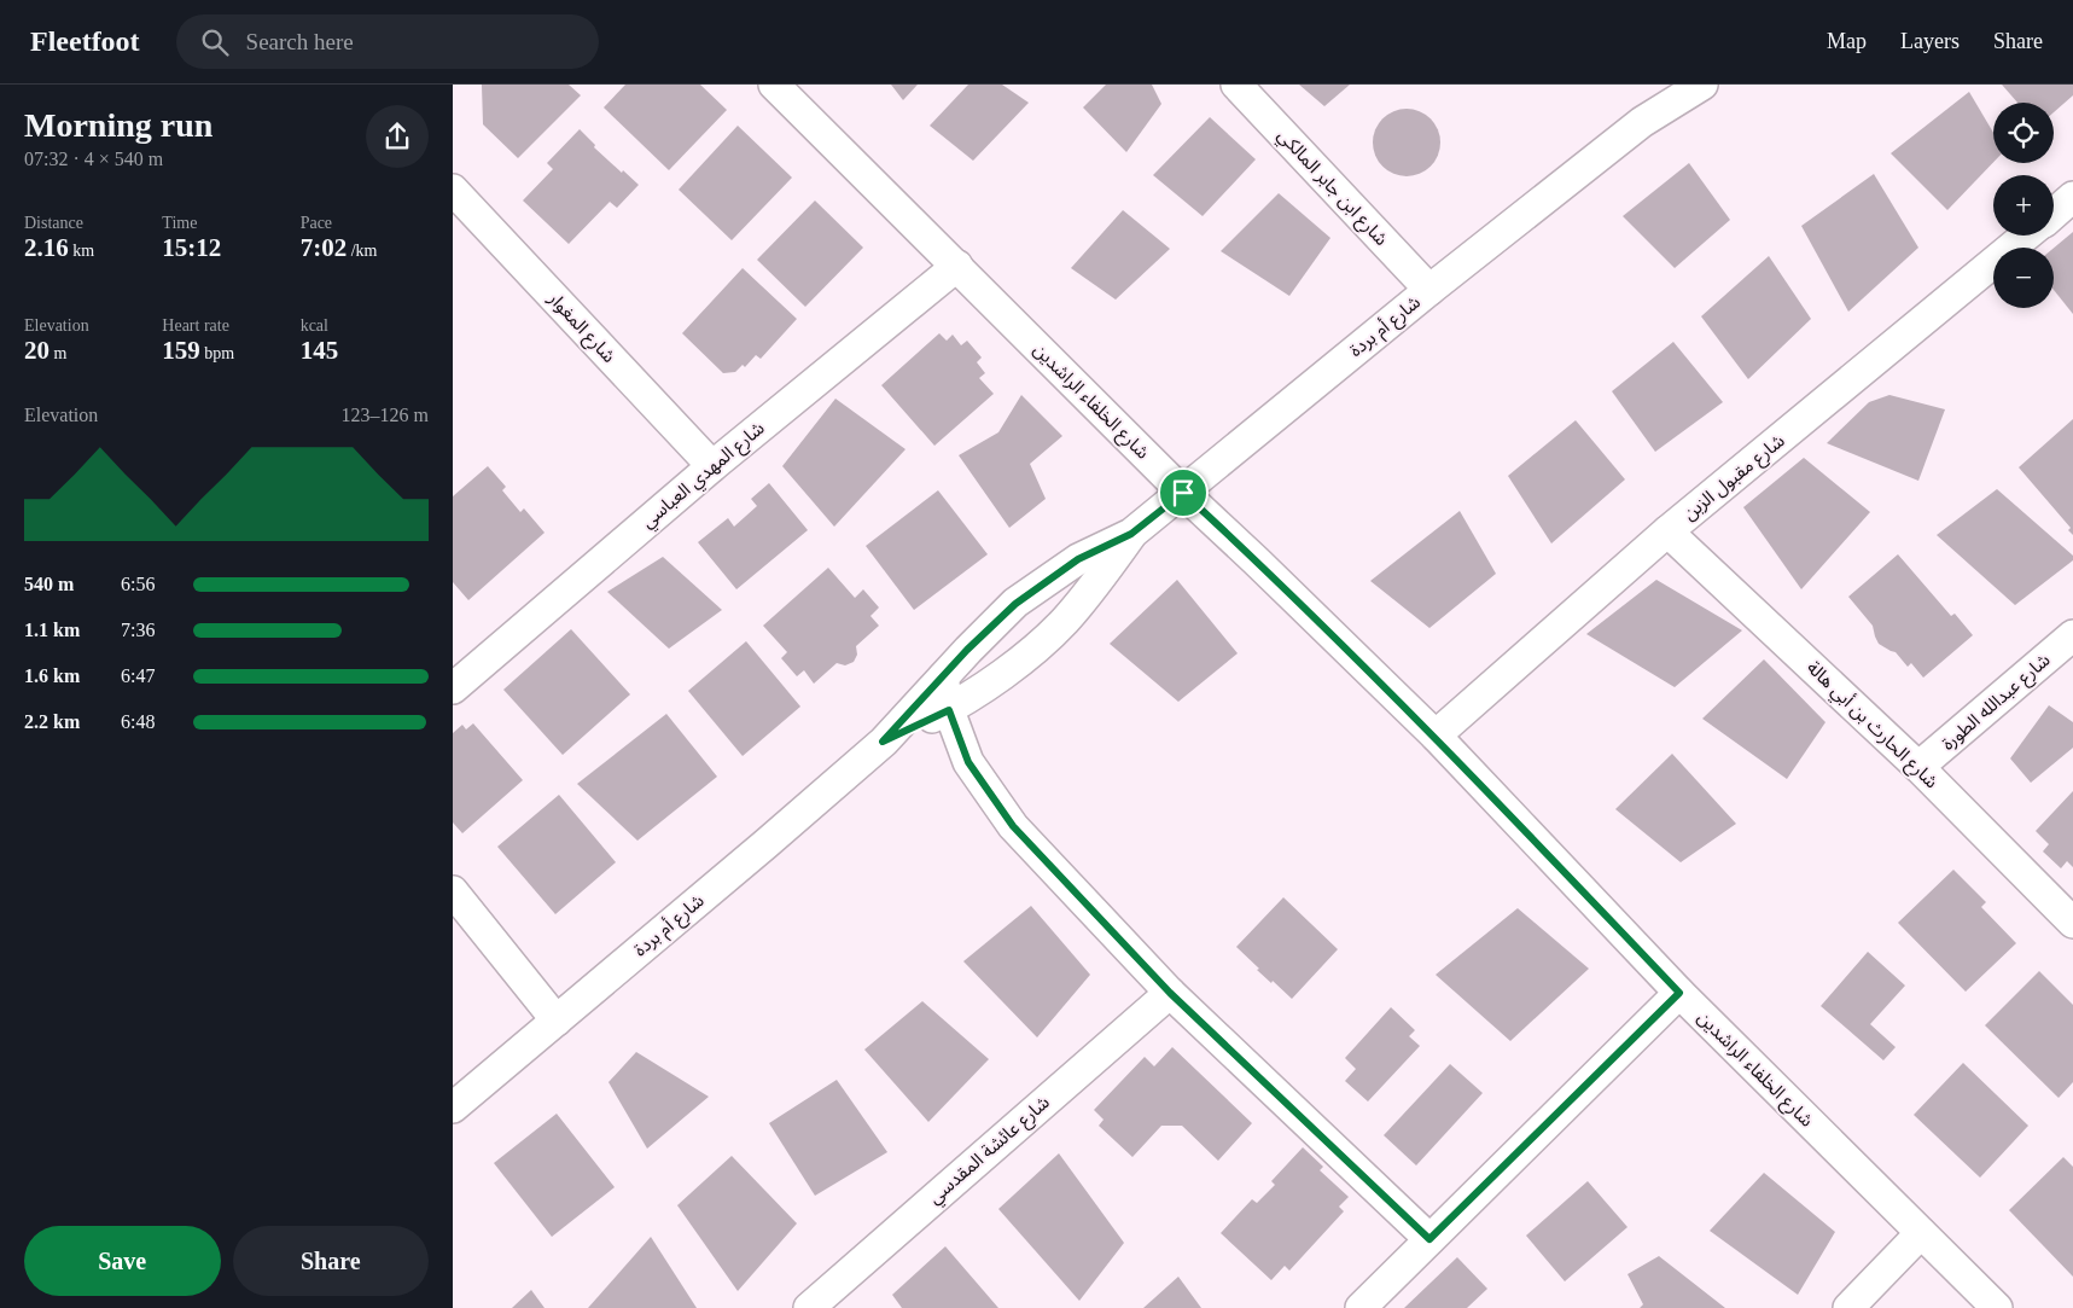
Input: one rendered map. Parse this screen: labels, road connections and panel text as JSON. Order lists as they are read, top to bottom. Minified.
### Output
{"streets":{"street":["شارع ابن جابر المالكي","شارع أم بردة","شارع المغوار","شارع الخلفاء الراشدين","شارع المهدي العباسي","شارع مقبول الزبن","شارع عبدالله الطورة","شارع الحارث بن أبي هالة","شارع عائشة المقدسي"]},"crossings":[["شارع ابن جابر المالكي","شارع أم بردة"],["شارع أم بردة","شارع الخلفاء الراشدين"],["شارع المغوار","شارع المهدي العباسي"],["شارع الخلفاء الراشدين","شارع المهدي العباسي"],["شارع الخلفاء الراشدين","شارع مقبول الزبن"],["شارع مقبول الزبن","شارع الحارث بن أبي هالة"],["شارع عبدالله الطورة","شارع الحارث بن أبي هالة"]],"page":{"header":"Fleetfoot","search":"Search here","nav":["Map","Layers","Share"],"heading":["Morning run","07:32 · 4 × 540 m"],"map_buttons":["+","−"],"stats":[["Distance","2.16 km"],["Time","15:12"],["Pace","7:02 /km"],["Elevation","20 m"],["Heart rate","159 bpm"],["kcal","145"]],"chart":["Elevation","123–126 m"],"list":[{"name":"540 m","note":"6:56"},{"name":"1.1 km","note":"7:36"},{"name":"1.6 km","note":"6:47"},{"name":"2.2 km","note":"6:48"}],"buttons":["Save","Share"]}}
